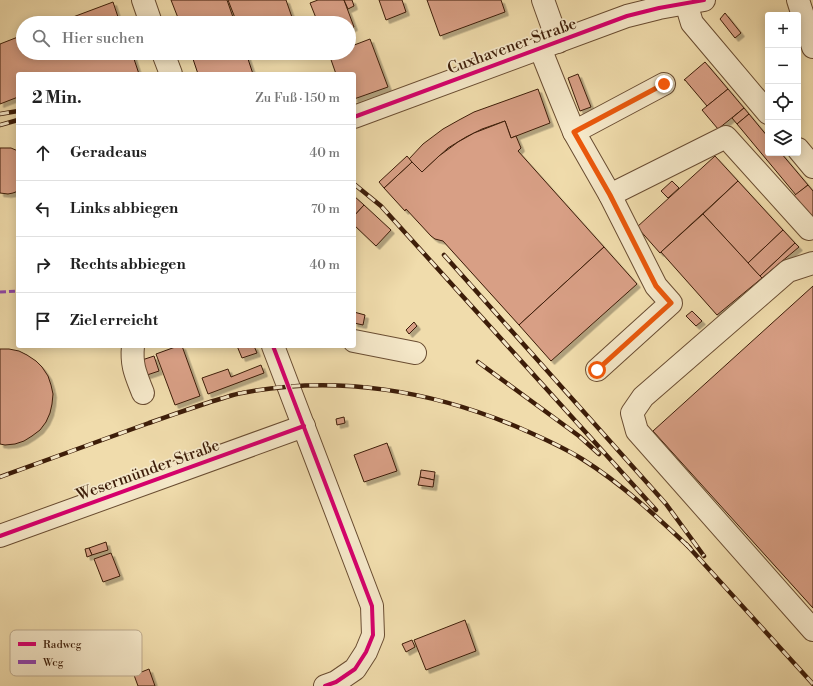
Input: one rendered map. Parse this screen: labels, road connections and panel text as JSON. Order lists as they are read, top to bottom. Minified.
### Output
{"streets":{"street":["Cuxhavener Straße","Wesermünder Straße"]},"legend":["Radweg","Weg"],"page":{"map_buttons":["+","−"],"search":"Hier suchen","heading":["2 Min.","Zu Fuß · 150 m"],"list":[["Geradeaus","40 m"],["Links abbiegen","70 m"],["Rechts abbiegen","40 m"],"Ziel erreicht"]}}
